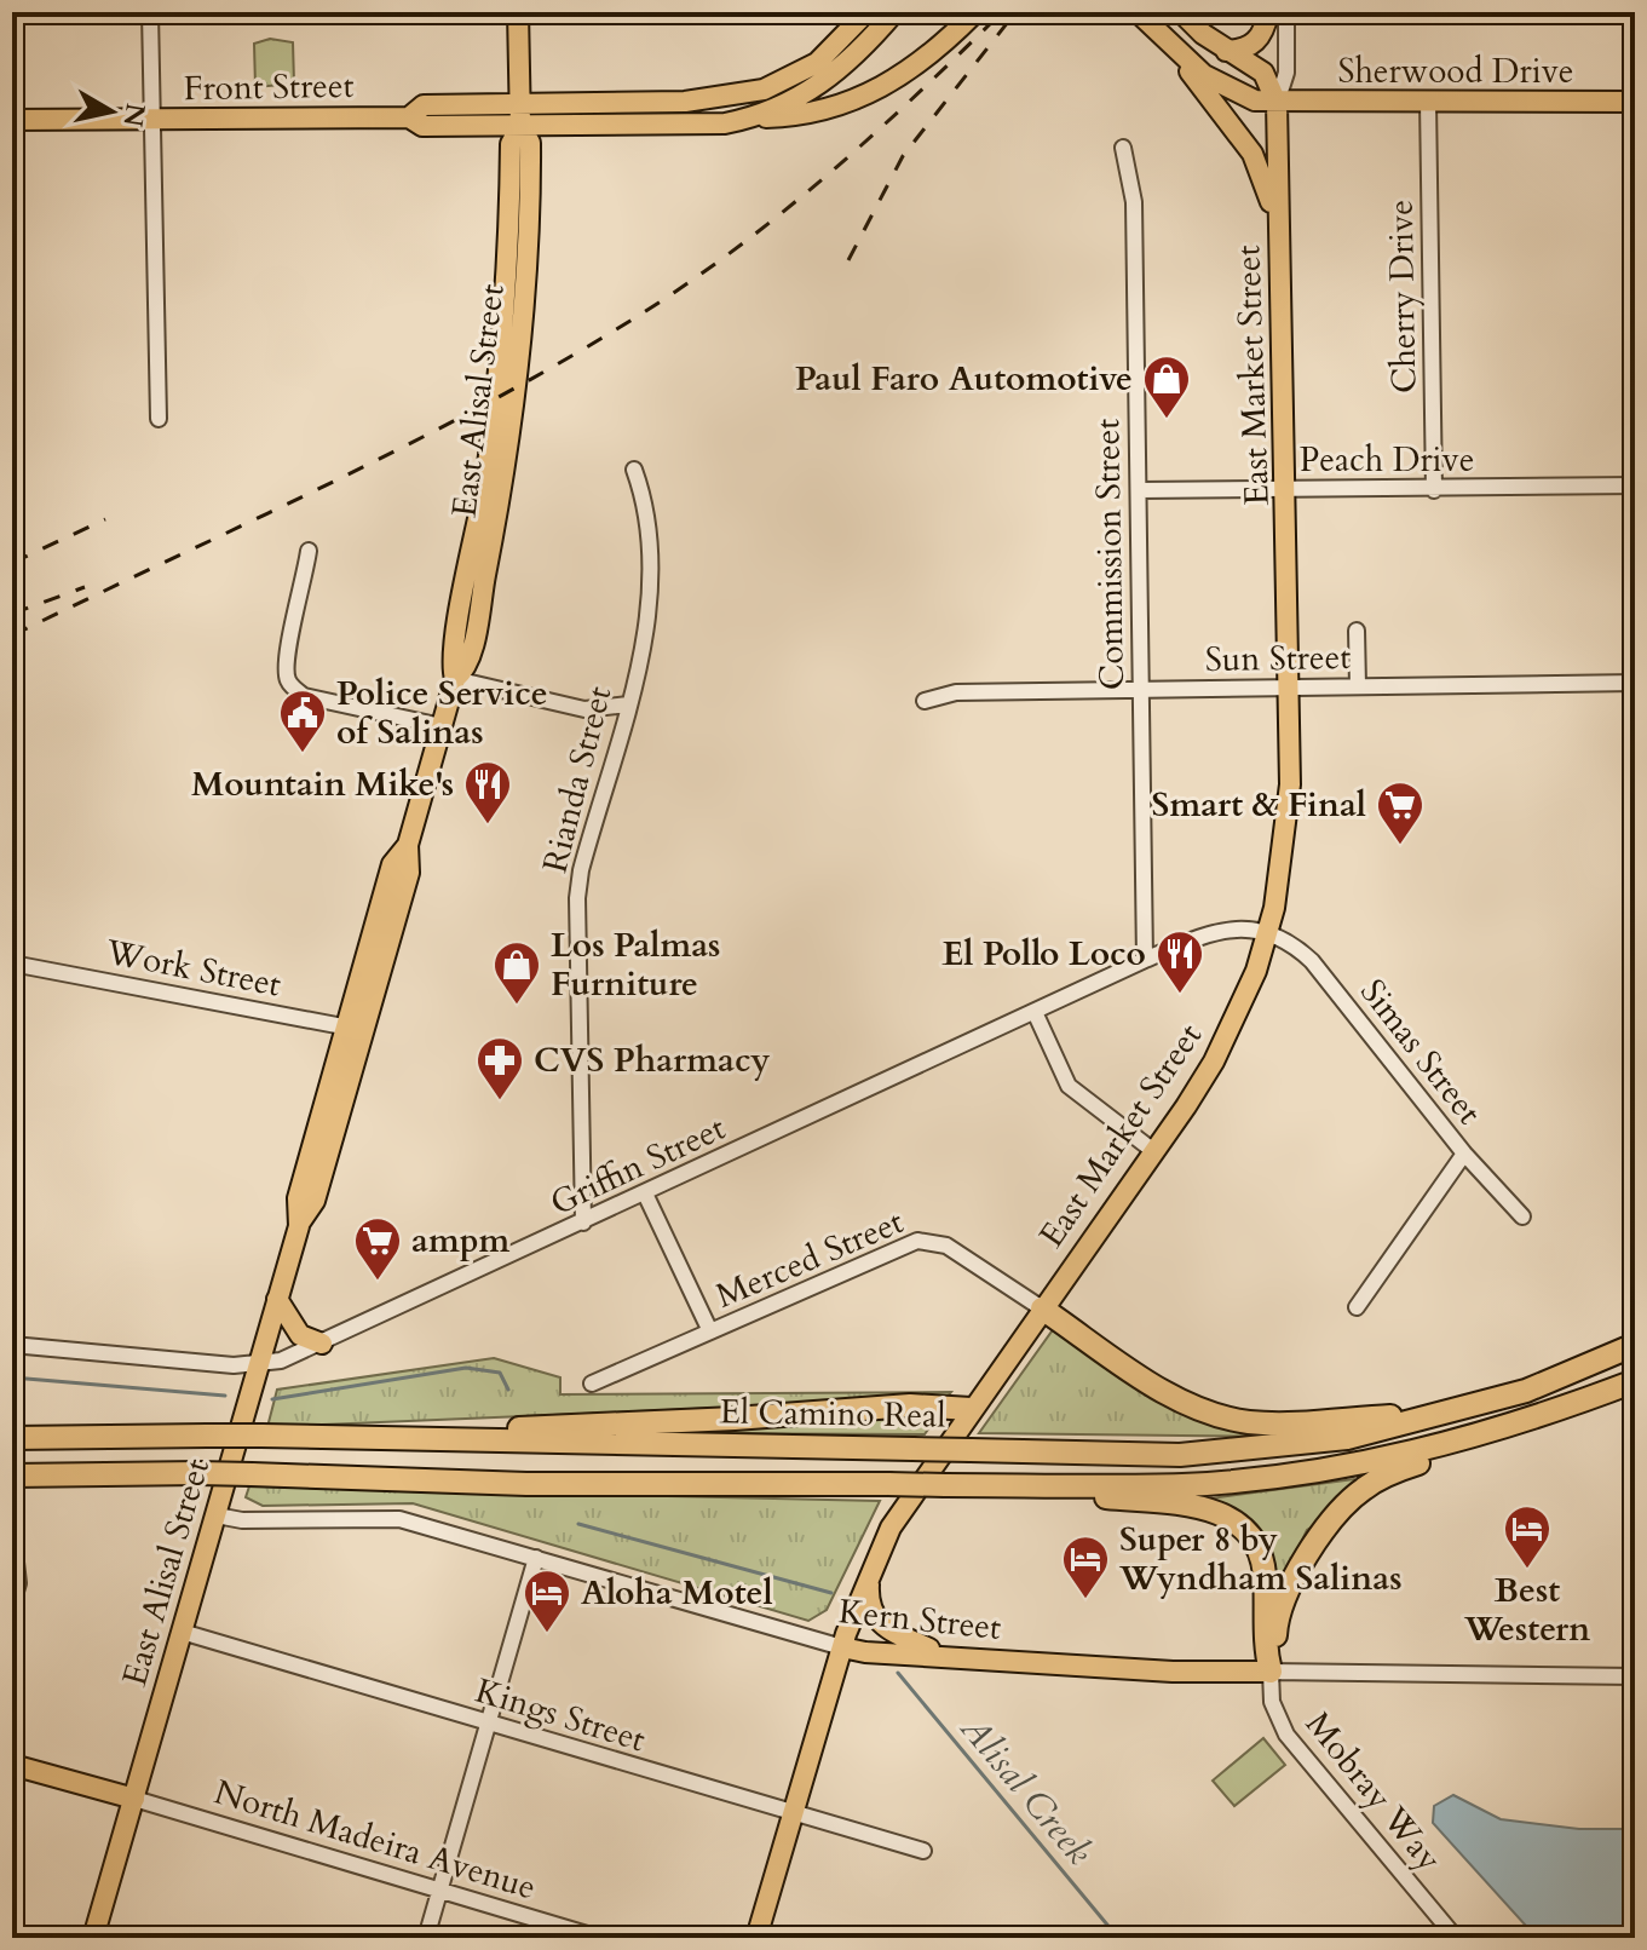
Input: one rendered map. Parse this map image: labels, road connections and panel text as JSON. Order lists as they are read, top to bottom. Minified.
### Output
{"streets":{"highway":["El Camino Real"],"main road":["Sherwood Drive","Front Street","East Market Street","East Alisal Street","Kern Street"],"street":["Cherry Drive","Peach Drive","Commission Street","Sun Street","Rianda Street","Work Street","Simas Street","Griffin Street","Merced Street","Kings Street","Mobray Way","North Madeira Avenue"]},"crossings":[["Sherwood Drive","Cherry Drive"],["Sherwood Drive","East Market Street"],["Front Street","East Alisal Street"],["Cherry Drive","Peach Drive"],["East Market Street","Peach Drive"],["East Market Street","Sun Street"],["East Market Street","Simas Street"],["East Market Street","Griffin Street"],["East Market Street","Merced Street"],["East Market Street","Kern Street"],["East Market Street","Kings Street"],["East Alisal Street","Work Street"],["East Alisal Street","Griffin Street"],["East Alisal Street","Kern Street"],["East Alisal Street","Kings Street"],["East Alisal Street","North Madeira Avenue"],["Peach Drive","Commission Street"],["Commission Street","Sun Street"],["Commission Street","Griffin Street"],["Rianda Street","Griffin Street"],["Simas Street","Griffin Street"],["Kern Street","Mobray Way"]],"water":["Alisal Creek"],"places":{"shop":["Paul Faro Automotive","Los Palmas Furniture"],"public building":["Police Service of Salinas"],"restaurant":["Mountain Mike's","El Pollo Loco"],"supermarket":["Smart & Final","ampm"],"pharmacy":["CVS Pharmacy"],"hotel":["Best Western","Super 8 by Wyndham Salinas","Aloha Motel"]},"north":"right"}
